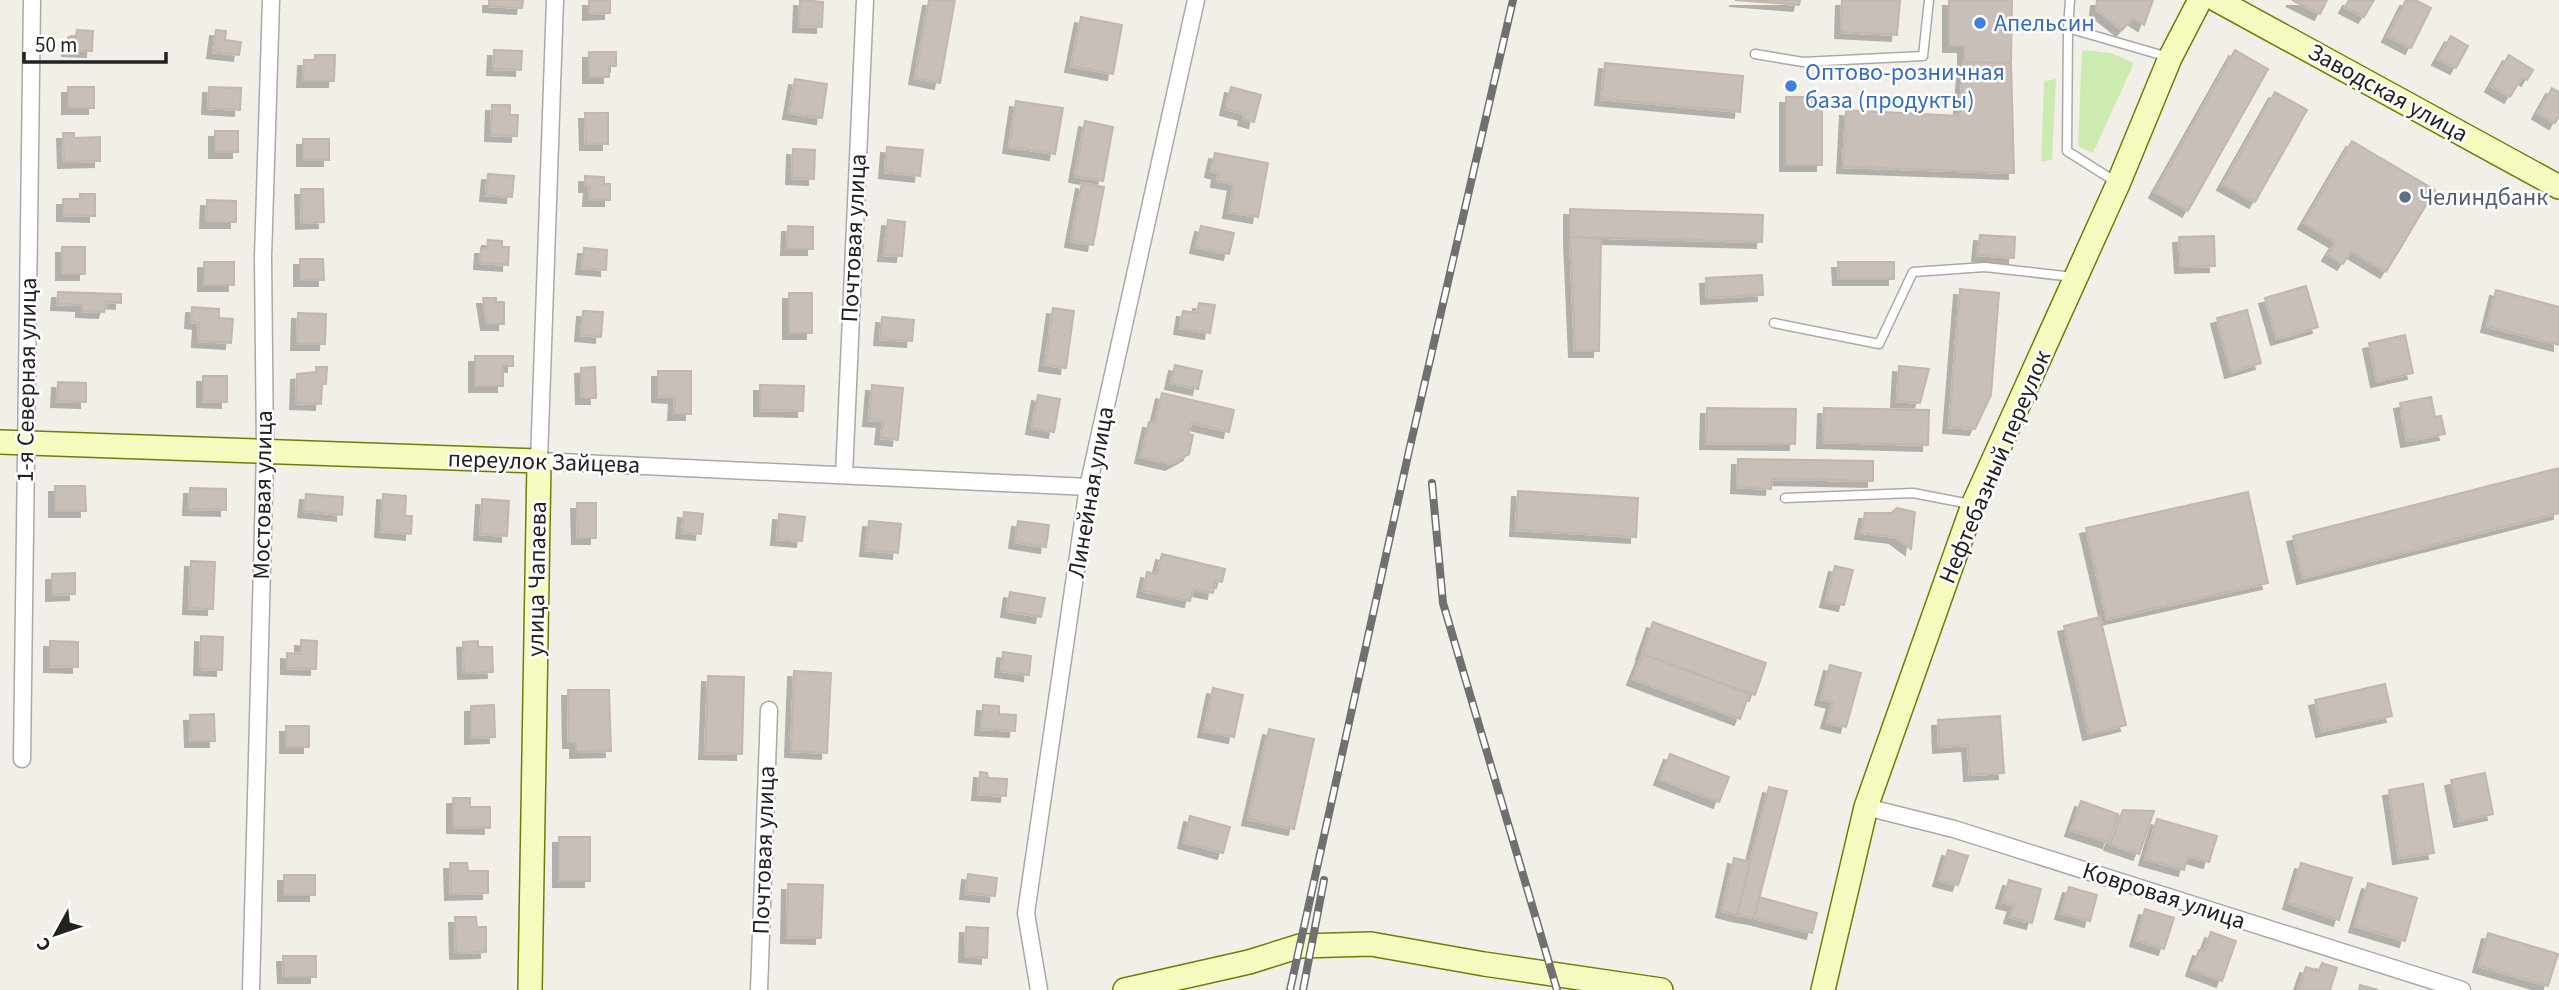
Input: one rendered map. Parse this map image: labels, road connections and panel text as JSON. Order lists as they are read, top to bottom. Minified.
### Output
{"streets":{"street":["Заводская улица","Почтовая улица","1-я Северная улица","переулок Зайцева","Нефтебазный переулок","Линейная улица","Мостовая улица","улица Чапаева","Ковровая улица"]},"crossings":[["Почтовая улица","переулок Зайцева"],["1-я Северная улица","переулок Зайцева"],["переулок Зайцева","Линейная улица"],["переулок Зайцева","Мостовая улица"],["переулок Зайцева","улица Чапаева"],["Нефтебазный переулок","Ковровая улица"]],"places":["Апельсин","Оптово-розничная база (продукты)","Челиндбанк"],"scale_bar":"50 m","north":"bottom left"}
